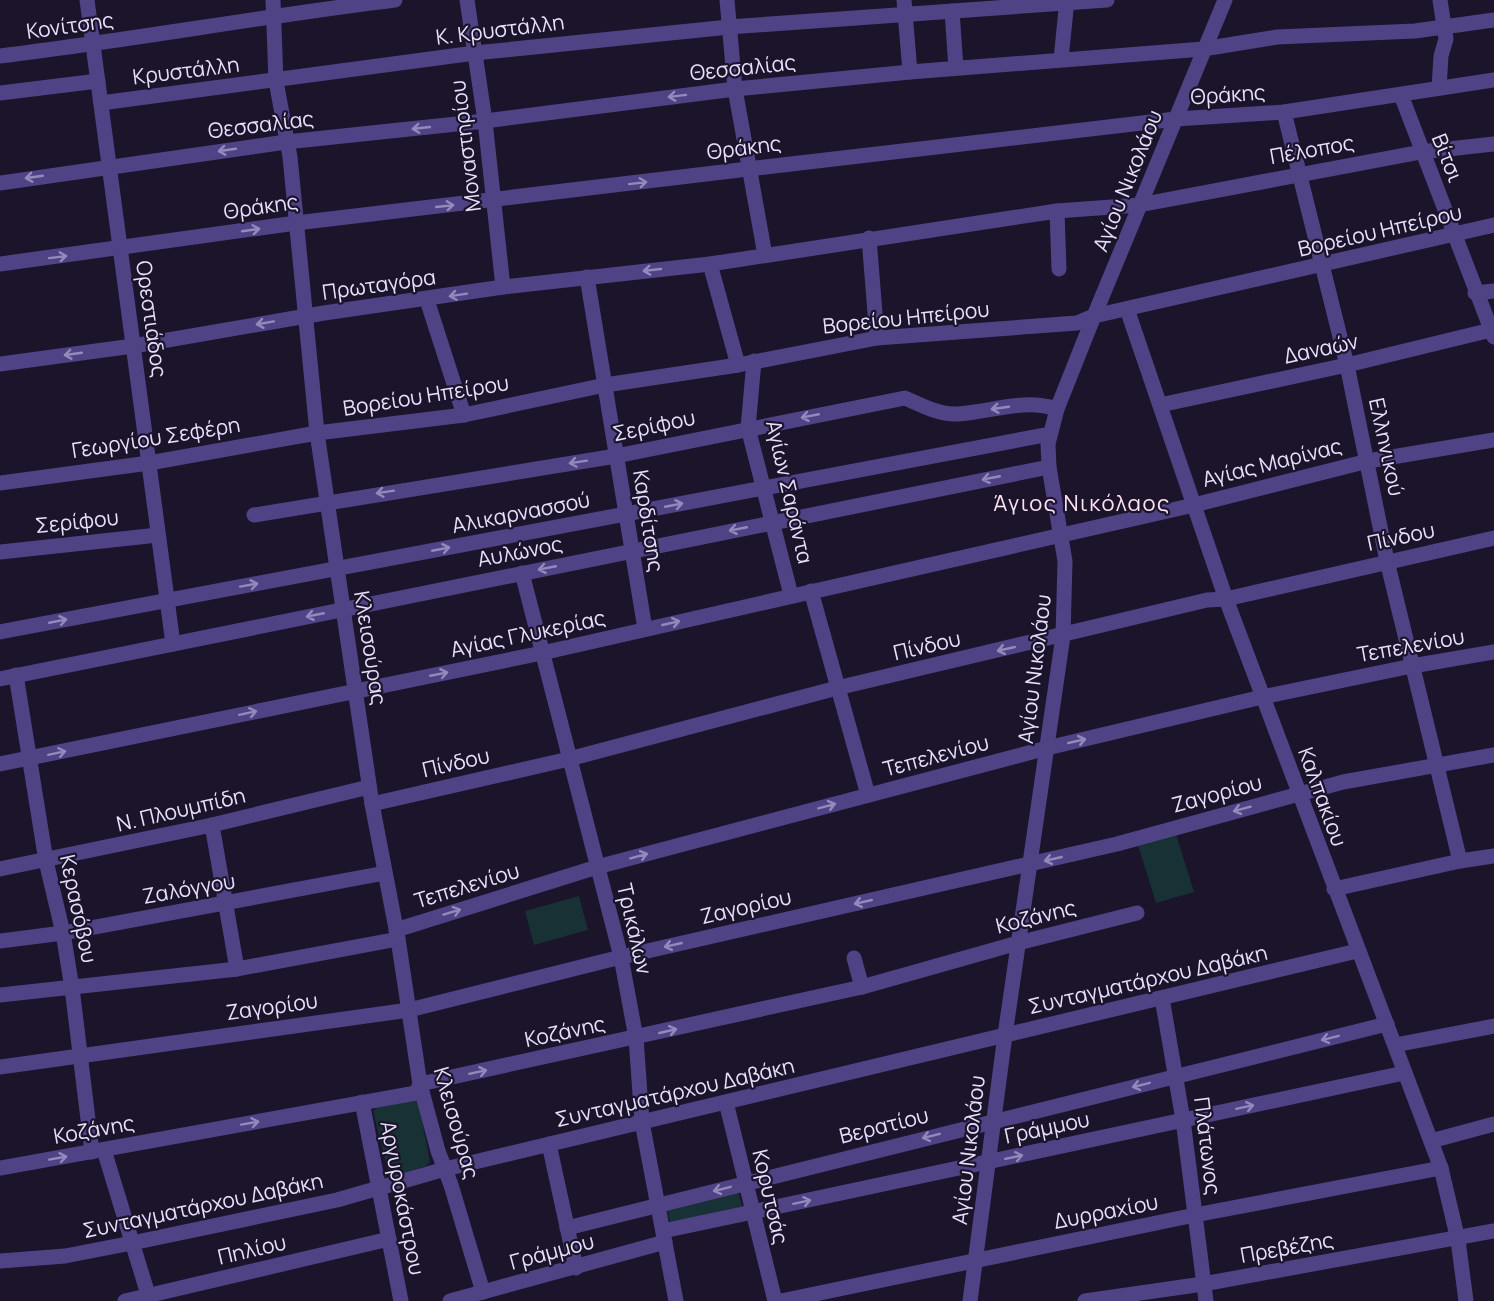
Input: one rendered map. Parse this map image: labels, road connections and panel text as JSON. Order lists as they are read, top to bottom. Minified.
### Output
{"streets":{"street":["Κονίτσης","Κ. Κρυστάλλη","Θεσσαλίας","Κρυστάλλη","Θράκης","Μοναστηρίου","Πέλοπος","Βίτσι","Αγίου Νικολάου","Βορείου Ηπείρου","Πρωταγόρα","Ορεστιάδος","Δαναών","Σερίφου","Γεωργίου Σεφέρη","Ελληνικού","Αγίας Μαρίνας","Αγίων Σαράντα","Αλικαρνασσού","Καρδίτσης","Πίνδου","Αυλώνος","Αγίας Γλυκερίας","Τεπελενίου","Κλεισούρας","Ζαγορίου","Καλπακίου","N. Πλουμπίδη","Ζαλόγγου","Κερασόβου","Κοζάνης","Τρικάλων","Συνταγματάρχου Δαβάκη","Βερατίου","Γράμμου","Πλάτωνος","Κορυτσάς","Αργυροκάστρου","Δυρραχίου","Πρεβέζης","Πηλίου"]},"crossings":[["Κονίτσης","Ορεστιάδος"],["Κονίτσης","Κλεισούρας"],["Κ. Κρυστάλλη","Κρυστάλλη"],["Κ. Κρυστάλλη","Μοναστηρίου"],["Κ. Κρυστάλλη","Κλεισούρας"],["Θεσσαλίας","Μοναστηρίου"],["Θεσσαλίας","Αγίου Νικολάου"],["Θεσσαλίας","Ορεστιάδος"],["Θεσσαλίας","Κλεισούρας"],["Κρυστάλλη","Ορεστιάδος"],["Κρυστάλλη","Κλεισούρας"],["Θράκης","Μοναστηρίου"],["Θράκης","Βίτσι"],["Θράκης","Αγίου Νικολάου"],["Θράκης","Ορεστιάδος"],["Θράκης","Ελληνικού"],["Θράκης","Κλεισούρας"],["Μοναστηρίου","Πρωταγόρα"],["Πέλοπος","Βίτσι"],["Πέλοπος","Αγίου Νικολάου"],["Πέλοπος","Πρωταγόρα"],["Πέλοπος","Ελληνικού"],["Βίτσι","Βορείου Ηπείρου"],["Βίτσι","Δαναών"],["Αγίου Νικολάου","Βορείου Ηπείρου"],["Αγίου Νικολάου","Σερίφου"],["Αγίου Νικολάου","Αγίας Μαρίνας"],["Αγίου Νικολάου","Αλικαρνασσού"],["Αγίου Νικολάου","Πίνδου"],["Αγίου Νικολάου","Αυλώνος"],["Αγίου Νικολάου","Αγίας Γλυκερίας"],["Αγίου Νικολάου","Τεπελενίου"],["Αγίου Νικολάου","Ζαγορίου"],["Αγίου Νικολάου","Κοζάνης"],["Αγίου Νικολάου","Συνταγματάρχου Δαβάκη"],["Αγίου Νικολάου","Βερατίου"],["Αγίου Νικολάου","Γράμμου"],["Αγίου Νικολάου","Δυρραχίου"],["Βορείου Ηπείρου","Γεωργίου Σεφέρη"],["Βορείου Ηπείρου","Ελληνικού"],["Βορείου Ηπείρου","Αγίων Σαράντα"],["Βορείου Ηπείρου","Καρδίτσης"],["Βορείου Ηπείρου","Κλεισούρας"],["Βορείου Ηπείρου","Καλπακίου"],["Πρωταγόρα","Ορεστιάδος"],["Πρωταγόρα","Καρδίτσης"],["Πρωταγόρα","Κλεισούρας"],["Ορεστιάδος","Σερίφου"],["Ορεστιάδος","Γεωργίου Σεφέρη"],["Ορεστιάδος","Αλικαρνασσού"],["Ορεστιάδος","Αυλώνος"],["Δαναών","Ελληνικού"],["Δαναών","Καλπακίου"],["Σερίφου","Αγίων Σαράντα"],["Σερίφου","Καρδίτσης"],["Σερίφου","Κλεισούρας"],["Γεωργίου Σεφέρη","Κλεισούρας"],["Ελληνικού","Αγίας Μαρίνας"],["Ελληνικού","Πίνδου"],["Ελληνικού","Τεπελενίου"],["Ελληνικού","Ζαγορίου"],["Αγίας Μαρίνας","Αγίας Γλυκερίας"],["Αγίας Μαρίνας","Καλπακίου"],["Αγίων Σαράντα","Αλικαρνασσού"],["Αγίων Σαράντα","Πίνδου"],["Αγίων Σαράντα","Αυλώνος"],["Αγίων Σαράντα","Αγίας Γλυκερίας"],["Αγίων Σαράντα","Τεπελενίου"],["Αλικαρνασσού","Καρδίτσης"],["Αλικαρνασσού","Κλεισούρας"],["Καρδίτσης","Αυλώνος"],["Καρδίτσης","Αγίας Γλυκερίας"],["Πίνδου","Κλεισούρας"],["Πίνδου","Καλπακίου"],["Πίνδου","Τρικάλων"],["Αυλώνος","Κλεισούρας"],["Αυλώνος","Κερασόβου"],["Αυλώνος","Τρικάλων"],["Αγίας Γλυκερίας","Κλεισούρας"],["Αγίας Γλυκερίας","Κερασόβου"],["Αγίας Γλυκερίας","Τρικάλων"],["Τεπελενίου","Κλεισούρας"],["Τεπελενίου","Καλπακίου"],["Τεπελενίου","Κερασόβου"],["Τεπελενίου","Τρικάλων"],["Κλεισούρας","Ζαγορίου"],["Κλεισούρας","N. Πλουμπίδη"],["Κλεισούρας","Ζαλόγγου"],["Κλεισούρας","Κοζάνης"],["Κλεισούρας","Συνταγματάρχου Δαβάκη"],["Κλεισούρας","Γράμμου"],["Ζαγορίου","Καλπακίου"],["Ζαγορίου","Κερασόβου"],["Ζαγορίου","Τρικάλων"],["Καλπακίου","Συνταγματάρχου Δαβάκη"],["Καλπακίου","Βερατίου"],["Καλπακίου","Γράμμου"],["Καλπακίου","Δυρραχίου"],["Καλπακίου","Πρεβέζης"],["N. Πλουμπίδη","Κερασόβου"],["Ζαλόγγου","Κερασόβου"],["Κερασόβου","Κοζάνης"],["Κερασόβου","Συνταγματάρχου Δαβάκη"],["Κερασόβου","Πηλίου"],["Κοζάνης","Τρικάλων"],["Κοζάνης","Αργυροκάστρου"],["Τρικάλων","Συνταγματάρχου Δαβάκη"],["Τρικάλων","Βερατίου"],["Τρικάλων","Γράμμου"],["Συνταγματάρχου Δαβάκη","Πλάτωνος"],["Συνταγματάρχου Δαβάκη","Κορυτσάς"],["Συνταγματάρχου Δαβάκη","Αργυροκάστρου"],["Βερατίου","Πλάτωνος"],["Βερατίου","Κορυτσάς"],["Γράμμου","Πλάτωνος"],["Γράμμου","Κορυτσάς"],["Πλάτωνος","Δυρραχίου"],["Πλάτωνος","Πρεβέζης"],["Αργυροκάστρου","Πηλίου"]],"one_way":["Θεσσαλίας","Θράκης","Πρωταγόρα","Σερίφου","Αλικαρνασσού","Αυλώνος","Αγίας Γλυκερίας","Τεπελενίου","Ζαγορίου","Κοζάνης","Βερατίου","Γράμμου"],"districts":["Άγιος Νικόλαος"]}
